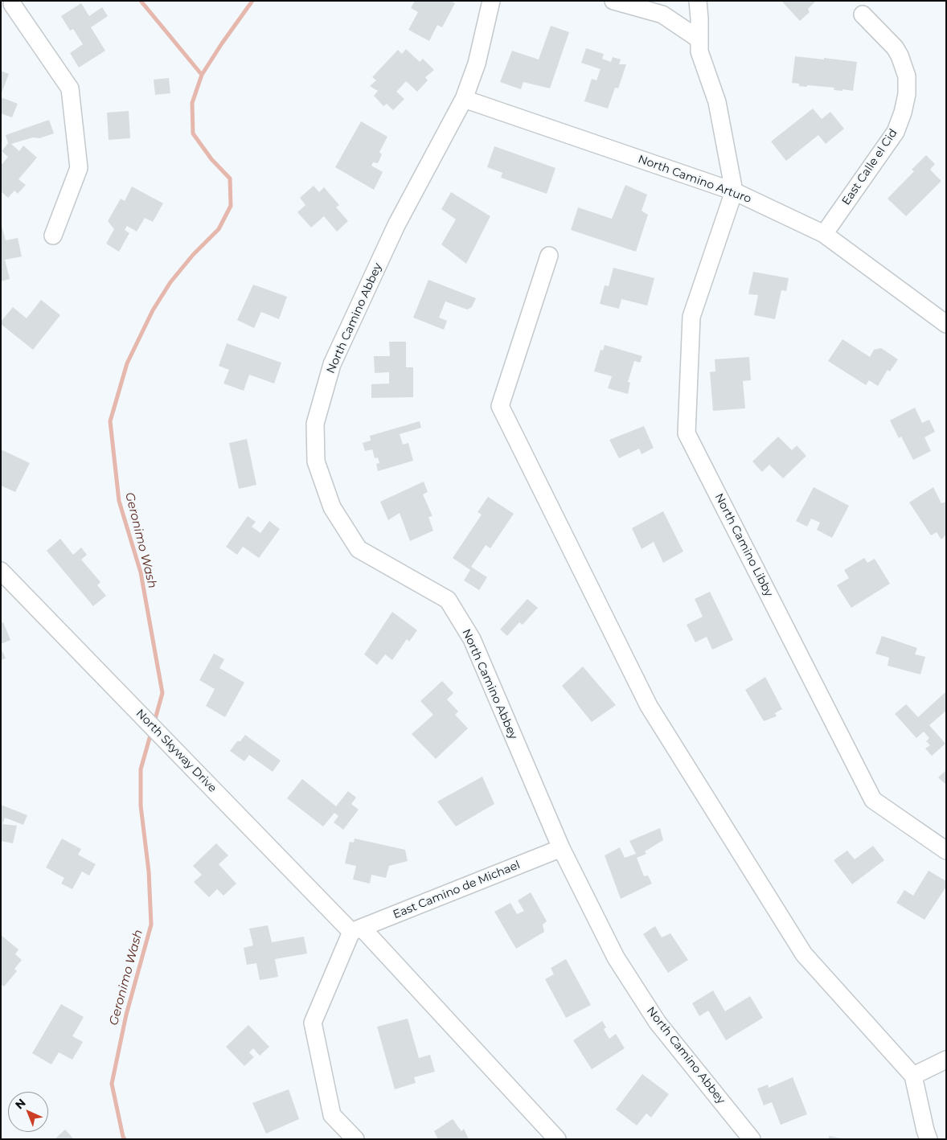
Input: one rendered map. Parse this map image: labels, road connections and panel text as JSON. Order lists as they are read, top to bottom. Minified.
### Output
{"streets":{"street":["East Calle el Cid","North Camino Arturo","North Camino Abbey","North Camino Libby","North Skyway Drive","East Camino de Michael"]},"crossings":[["East Calle el Cid","North Camino Arturo"],["North Camino Arturo","North Camino Abbey"],["North Camino Arturo","North Camino Libby"],["North Camino Abbey","East Camino de Michael"],["North Skyway Drive","East Camino de Michael"]],"water":["Geronimo Wash"],"north":"top left"}
